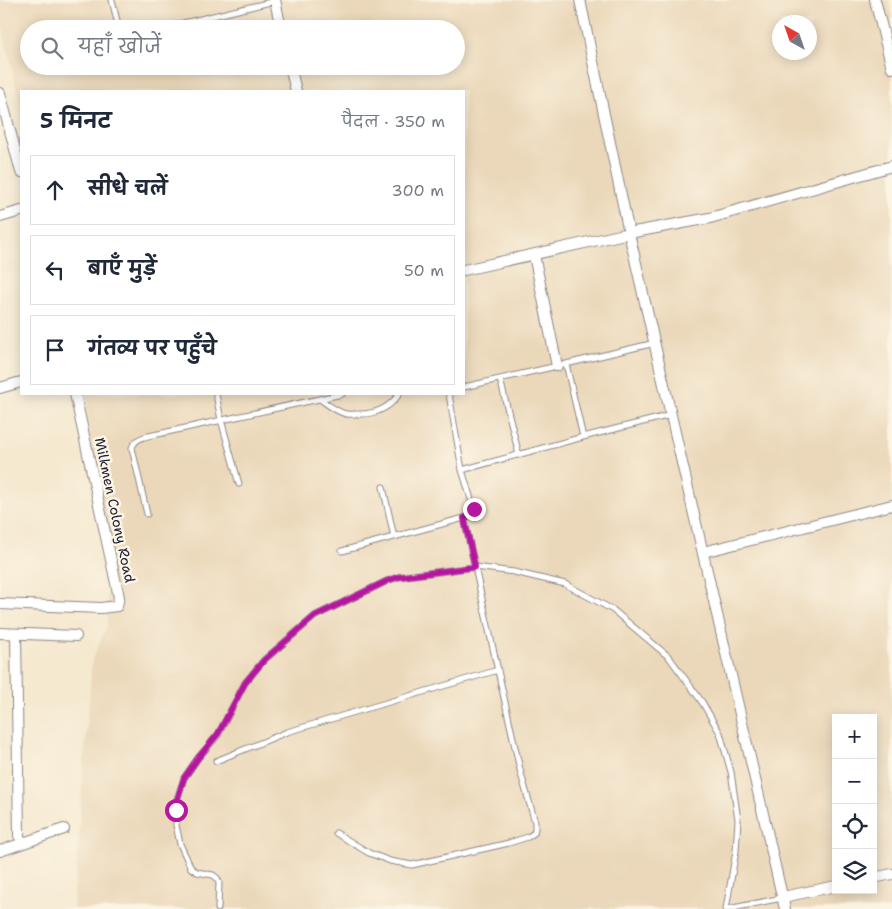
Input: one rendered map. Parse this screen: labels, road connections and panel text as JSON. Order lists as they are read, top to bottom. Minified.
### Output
{"streets":{"street":["Milkmen Colony Road"]},"north":"top left","page":{"search":"यहाँ खोजें","heading":["5 मिनट","पैदल · 350 m"],"list":[["सीधे चलें","300 m"],["बाएँ मुड़ें","50 m"],"गंतव्य पर पहुँचे"],"map_buttons":["+","−"]}}
